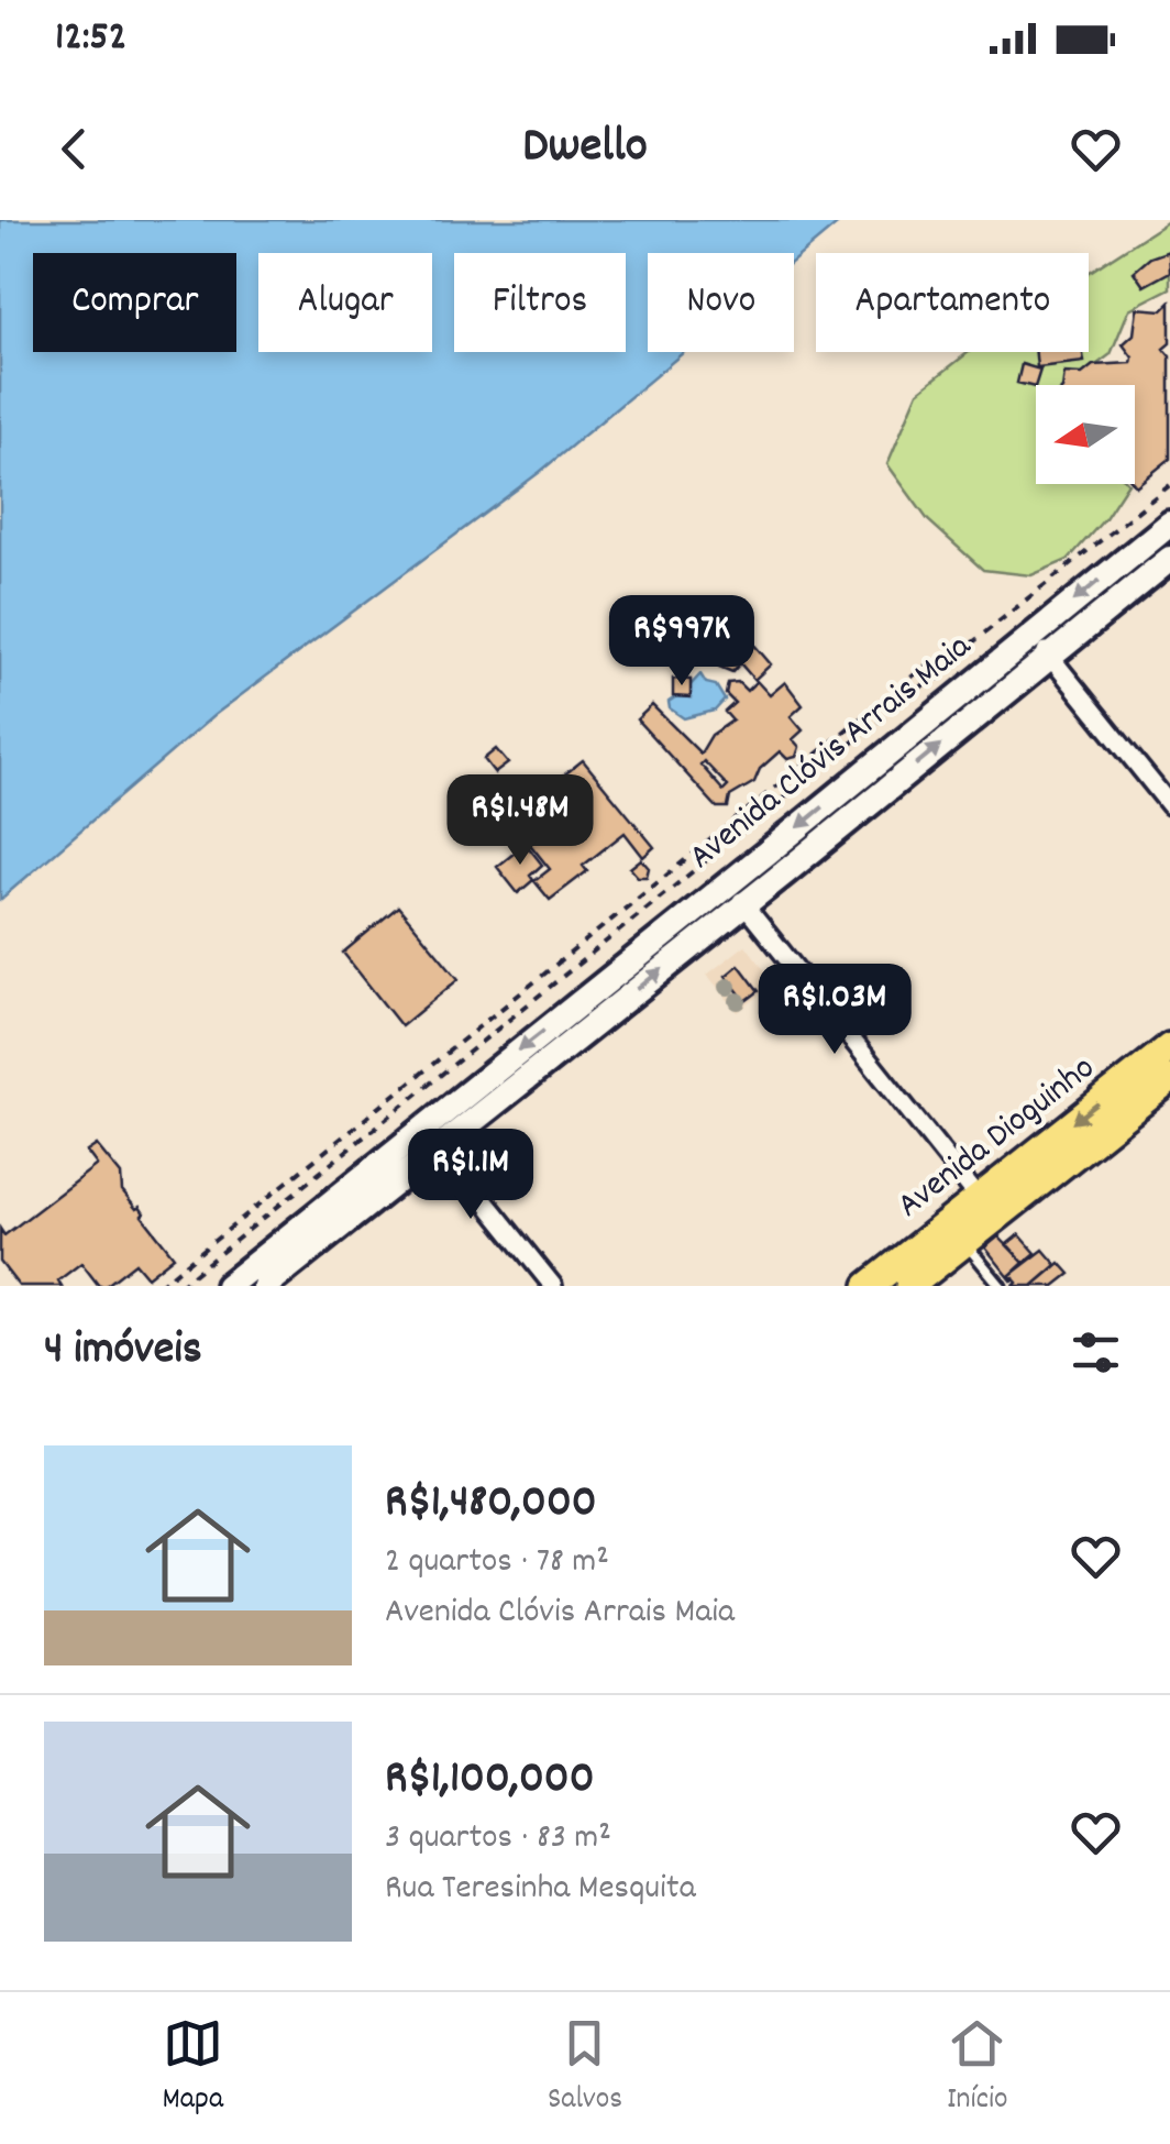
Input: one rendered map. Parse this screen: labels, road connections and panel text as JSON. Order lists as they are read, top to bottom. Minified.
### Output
{"streets":{"main road":["Avenida Clóvis Arrais Maia","Avenida Dioguinho"]},"north":"left","page":{"status":"12:52","header":"Dwello","chip":["Comprar","Alugar","Filtros","Novo","Apartamento"],"price":["R$997K","R$1.48M","R$1.03M","R$1.1M"],"heading":"4 imóveis","list":[{"name":"R$1,480,000","note":"2 quartos · 78 m² · Avenida Clóvis Arrais Maia"},{"name":"R$1,100,000","note":"3 quartos · 83 m² · Rua Teresinha Mesquita"}],"tabs":["Mapa","Salvos","Início"]}}
